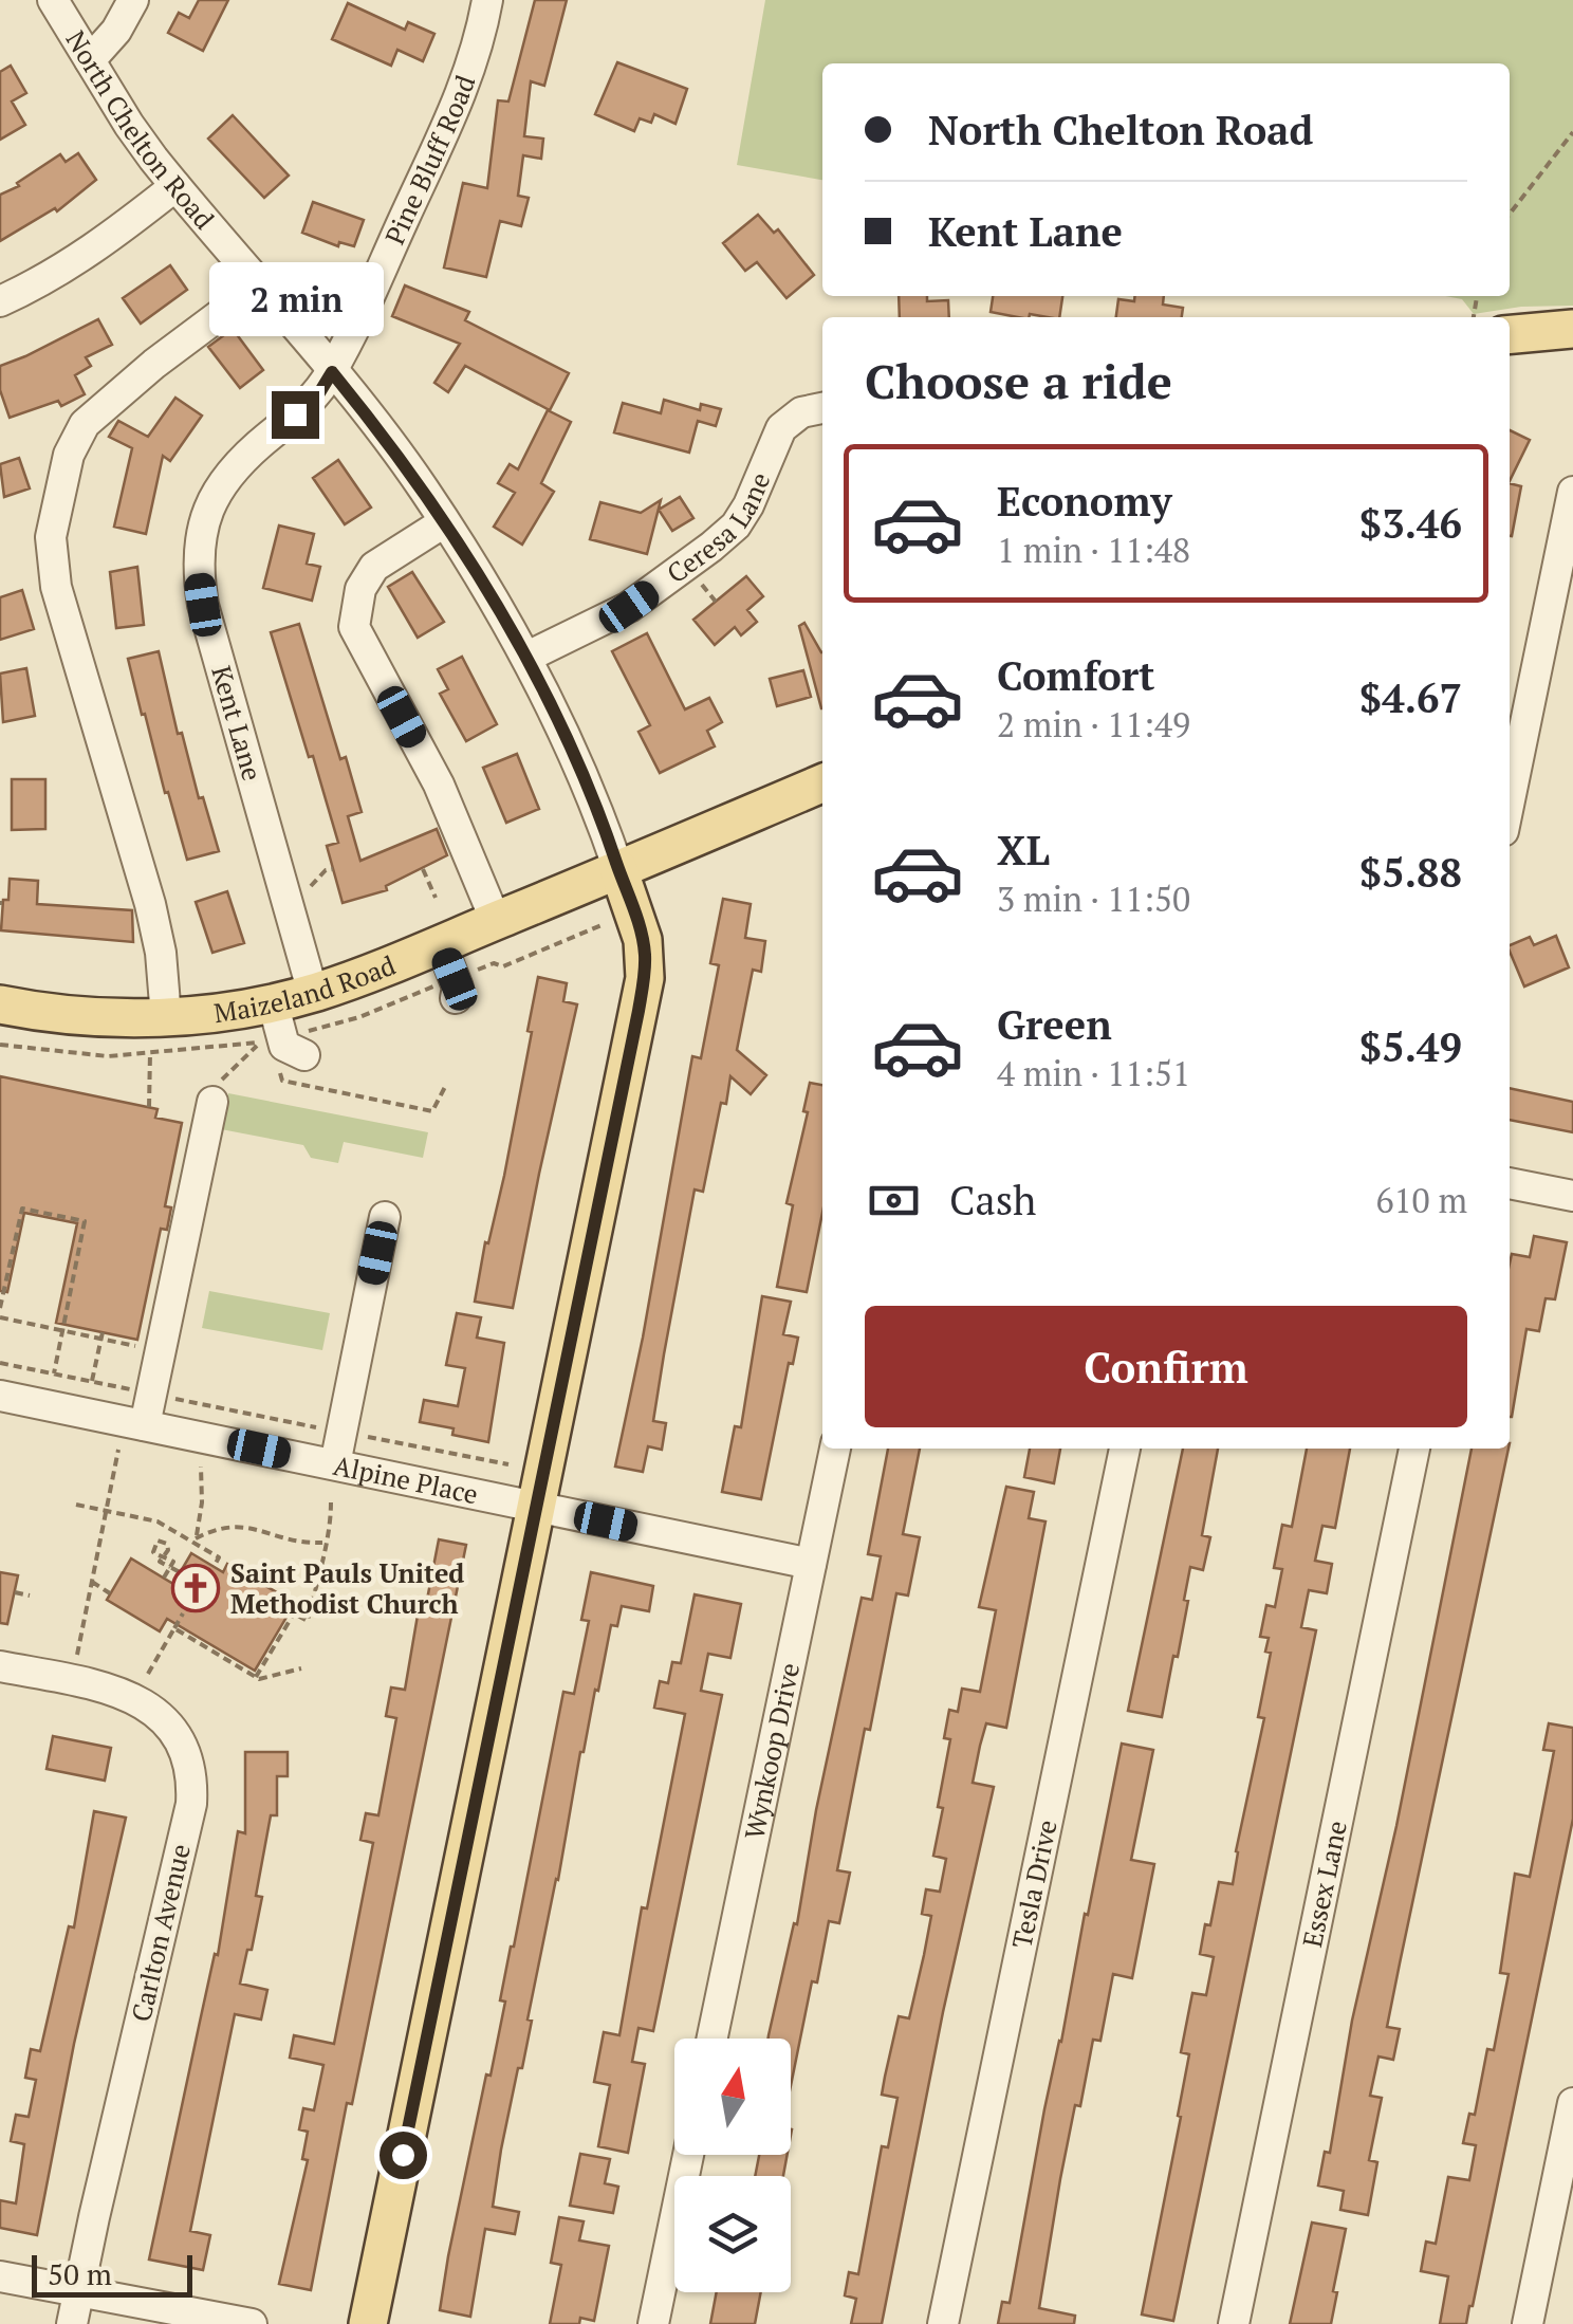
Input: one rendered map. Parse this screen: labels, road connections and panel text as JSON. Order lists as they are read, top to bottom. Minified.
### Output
{"streets":{"main road":["North Chelton Road","Maizeland Road"],"street":["Pine Bluff Road","Ceresa Lane","Kent Lane","Alpine Place","Wynkoop Drive","Tesla Drive","Essex Lane","Carlton Avenue"]},"crossings":[["North Chelton Road","Pine Bluff Road"],["North Chelton Road","Ceresa Lane"],["North Chelton Road","Kent Lane"],["North Chelton Road","Maizeland Road"],["North Chelton Road","Alpine Place"],["Pine Bluff Road","Kent Lane"],["Kent Lane","Maizeland Road"],["Alpine Place","Wynkoop Drive"]],"places":{"church":["Saint Pauls United Methodist Church"]},"scale_bar":"50 m","north":"top","page":{"banner":["North Chelton Road","Kent Lane"],"bubble":"2 min","heading":"Choose a ride","list":[{"name":"Economy","note":"1 min · 11:48","value":"$3.46"},{"name":"Comfort","note":"2 min · 11:49","value":"$4.67"},{"name":"XL","note":"3 min · 11:50","value":"$5.88"},{"name":"Green","note":"4 min · 11:51","value":"$5.49"}],"pay":["Cash","610 m"],"buttons":"Confirm","scale":"50 m"}}
